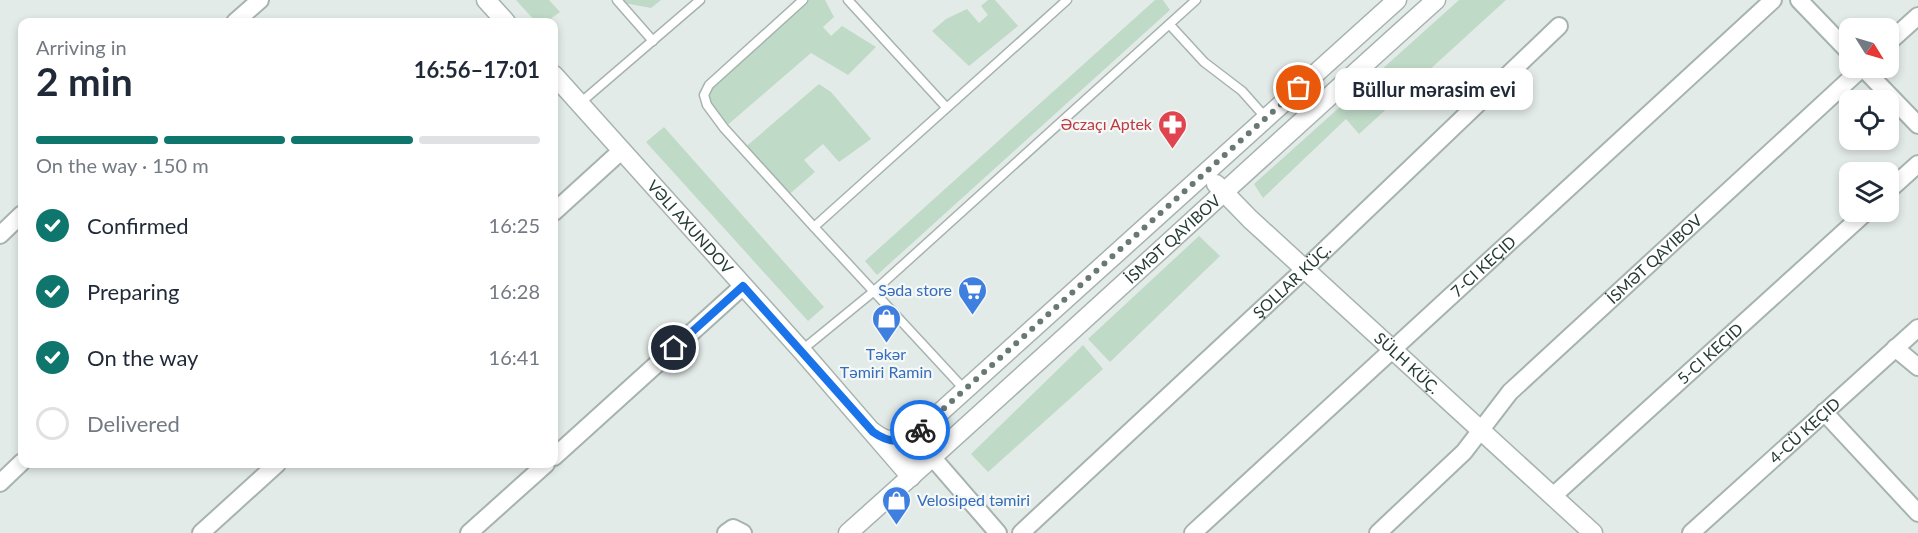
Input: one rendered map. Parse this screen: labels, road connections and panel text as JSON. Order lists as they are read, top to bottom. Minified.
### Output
{"streets":{"street":["VƏLI AXUNDOV","7-CI KEÇID","ŞOLLAR KÜÇ.","5-CI KEÇID","SÜLH KÜÇ.","4-CÜ KEÇID"]},"crossings":[["7-CI KEÇID","SÜLH KÜÇ."],["ŞOLLAR KÜÇ.","SÜLH KÜÇ."],["5-CI KEÇID","SÜLH KÜÇ."]],"places":{"other":["Büllur mərasim evi"],"pharmacy":["Əczaçı Aptek"],"supermarket":["Səda store"],"shop":["Tәkәr Tәmiri Ramin","Velosiped təmiri"]},"north":"bottom right","page":{"heading":["2 min","Arriving in","16:56–17:01"],"bubble":"Büllur mərasim evi","bar":"On the way · 150 m","list":[["Confirmed","16:25"],["Preparing","16:28"],["On the way","16:41"],"Delivered"]}}
